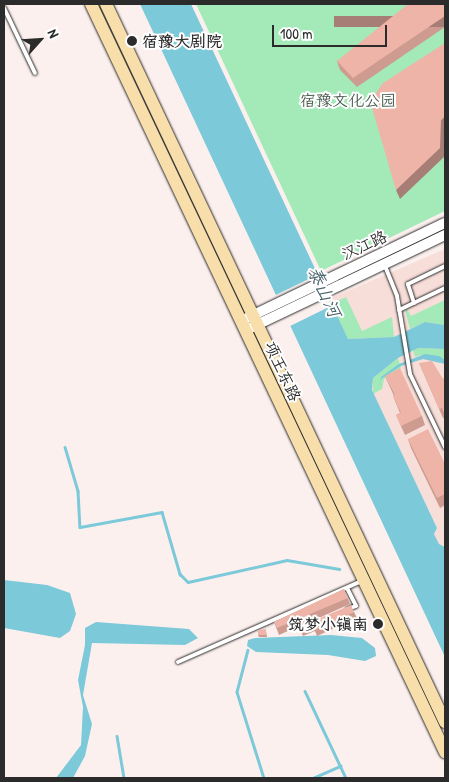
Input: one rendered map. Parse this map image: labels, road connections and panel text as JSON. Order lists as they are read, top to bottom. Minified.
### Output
{"streets":{"main road":["项王东路"],"street":["汉江路"]},"crossings":[["汉江路","项王东路"]],"water":["泰山河"],"parks":["宿豫文化公园"],"places":["宿豫大剧院","筑梦小镇南"],"scale_bar":"100 m","north":"top right"}
